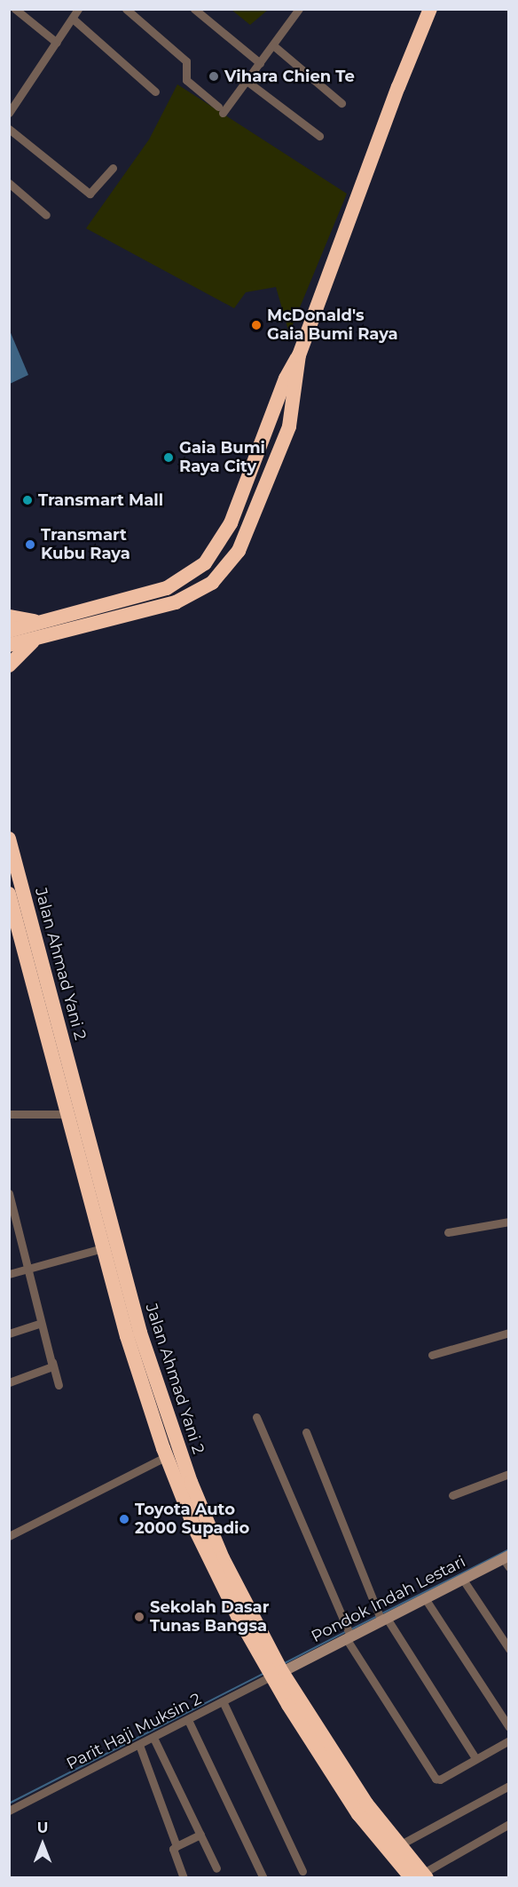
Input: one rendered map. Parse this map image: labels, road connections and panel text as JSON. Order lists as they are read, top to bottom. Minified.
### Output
{"streets":{"highway":["Jalan Ahmad Yani 2"],"street":["Pondok Indah Lestari","Parit Haji Muksin 2"]},"crossings":[["Jalan Ahmad Yani 2","Pondok Indah Lestari"],["Jalan Ahmad Yani 2","Parit Haji Muksin 2"],["Pondok Indah Lestari","Parit Haji Muksin 2"]],"places":["Vihara Chien Te","McDonald's Gaia Bumi Raya","Gaia Bumi Raya City","Transmart Mall","Transmart Kubu Raya","Toyota Auto 2000 Supadio","Sekolah Dasar Tunas Bangsa"],"north":"top"}
